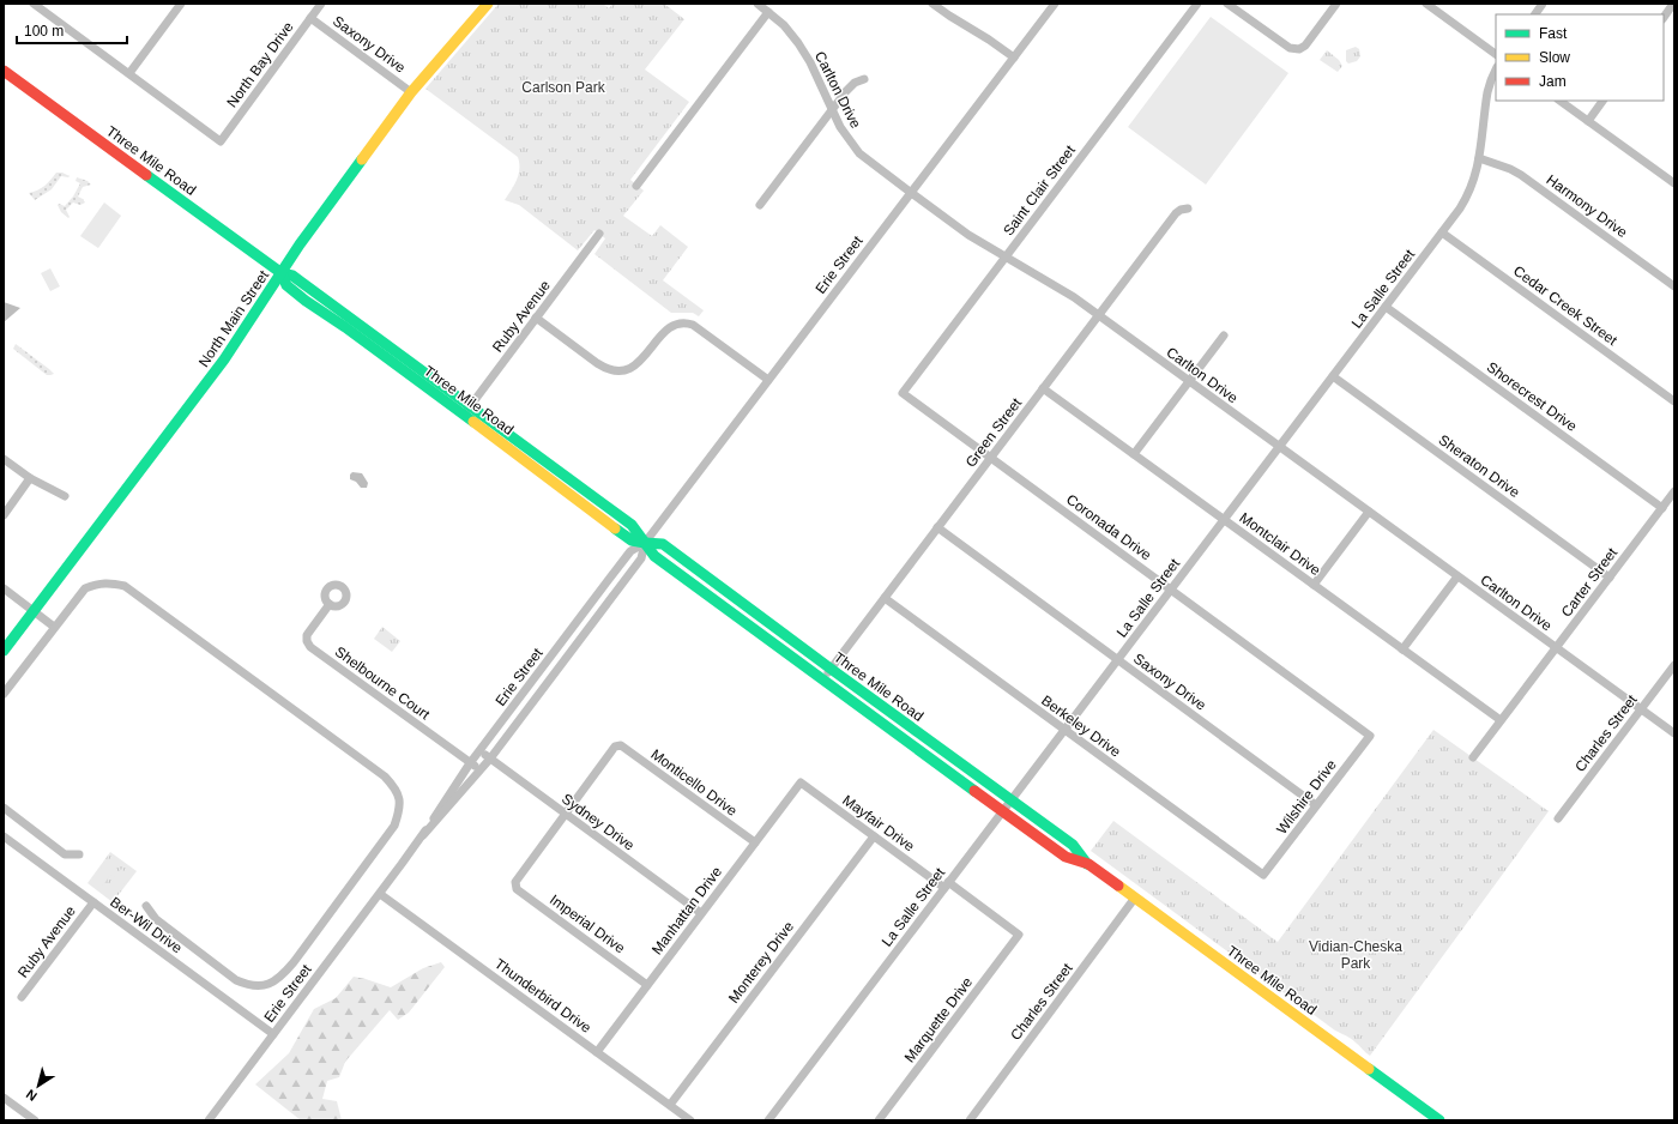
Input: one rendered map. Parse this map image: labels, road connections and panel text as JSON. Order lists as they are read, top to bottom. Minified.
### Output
{"streets":{"street":["Saxony Drive","North Bay Drive","Carlton Drive","Three Mile Road","Saint Clair Street","Harmony Drive","Erie Street","La Salle Street","Cedar Creek Street","Ruby Avenue","North Main Street","Shorecrest Drive","Green Street","Sheraton Drive","Coronada Drive","Montclair Drive","Carter Street","Shelbourne Court","Berkeley Drive","Charles Street","Monticello Drive","Wilshire Drive","Sydney Drive","Mayfair Drive","Manhattan Drive","Imperial Drive","Ber-Wil Drive","Monterey Drive","Thunderbird Drive","Marquette Drive"]},"crossings":[["Saxony Drive","North Bay Drive"],["Saxony Drive","La Salle Street"],["Saxony Drive","North Main Street"],["Saxony Drive","Green Street"],["Saxony Drive","Wilshire Drive"],["Carlton Drive","Saint Clair Street"],["Carlton Drive","Erie Street"],["Carlton Drive","La Salle Street"],["Carlton Drive","Green Street"],["Carlton Drive","Carter Street"],["Carlton Drive","Charles Street"],["Three Mile Road","Erie Street"],["Three Mile Road","La Salle Street"],["Three Mile Road","Ruby Avenue"],["Three Mile Road","North Main Street"],["Three Mile Road","Green Street"],["Three Mile Road","Charles Street"],["Saint Clair Street","Coronada Drive"],["Harmony Drive","La Salle Street"],["Erie Street","Shelbourne Court"],["Erie Street","Sydney Drive"],["Erie Street","Ber-Wil Drive"],["Erie Street","Thunderbird Drive"],["La Salle Street","Cedar Creek Street"],["La Salle Street","Shorecrest Drive"],["La Salle Street","Sheraton Drive"],["La Salle Street","Coronada Drive"],["La Salle Street","Montclair Drive"],["La Salle Street","Berkeley Drive"],["La Salle Street","Mayfair Drive"],["Ruby Avenue","Ber-Wil Drive"],["Shorecrest Drive","Carter Street"],["Green Street","Coronada Drive"],["Green Street","Montclair Drive"],["Green Street","Berkeley Drive"],["Sheraton Drive","Carter Street"],["Coronada Drive","Wilshire Drive"],["Montclair Drive","Carter Street"],["Berkeley Drive","Wilshire Drive"],["Monticello Drive","Sydney Drive"],["Monticello Drive","Manhattan Drive"],["Monticello Drive","Imperial Drive"],["Sydney Drive","Manhattan Drive"],["Sydney Drive","Imperial Drive"],["Mayfair Drive","Manhattan Drive"],["Mayfair Drive","Monterey Drive"],["Mayfair Drive","Marquette Drive"],["Manhattan Drive","Imperial Drive"],["Manhattan Drive","Thunderbird Drive"],["Monterey Drive","Thunderbird Drive"]],"parks":["Carlson Park","Vidian-Cheska Park"],"legend":["Fast","Slow","Jam"],"scale_bar":"100 m","north":"bottom left"}
